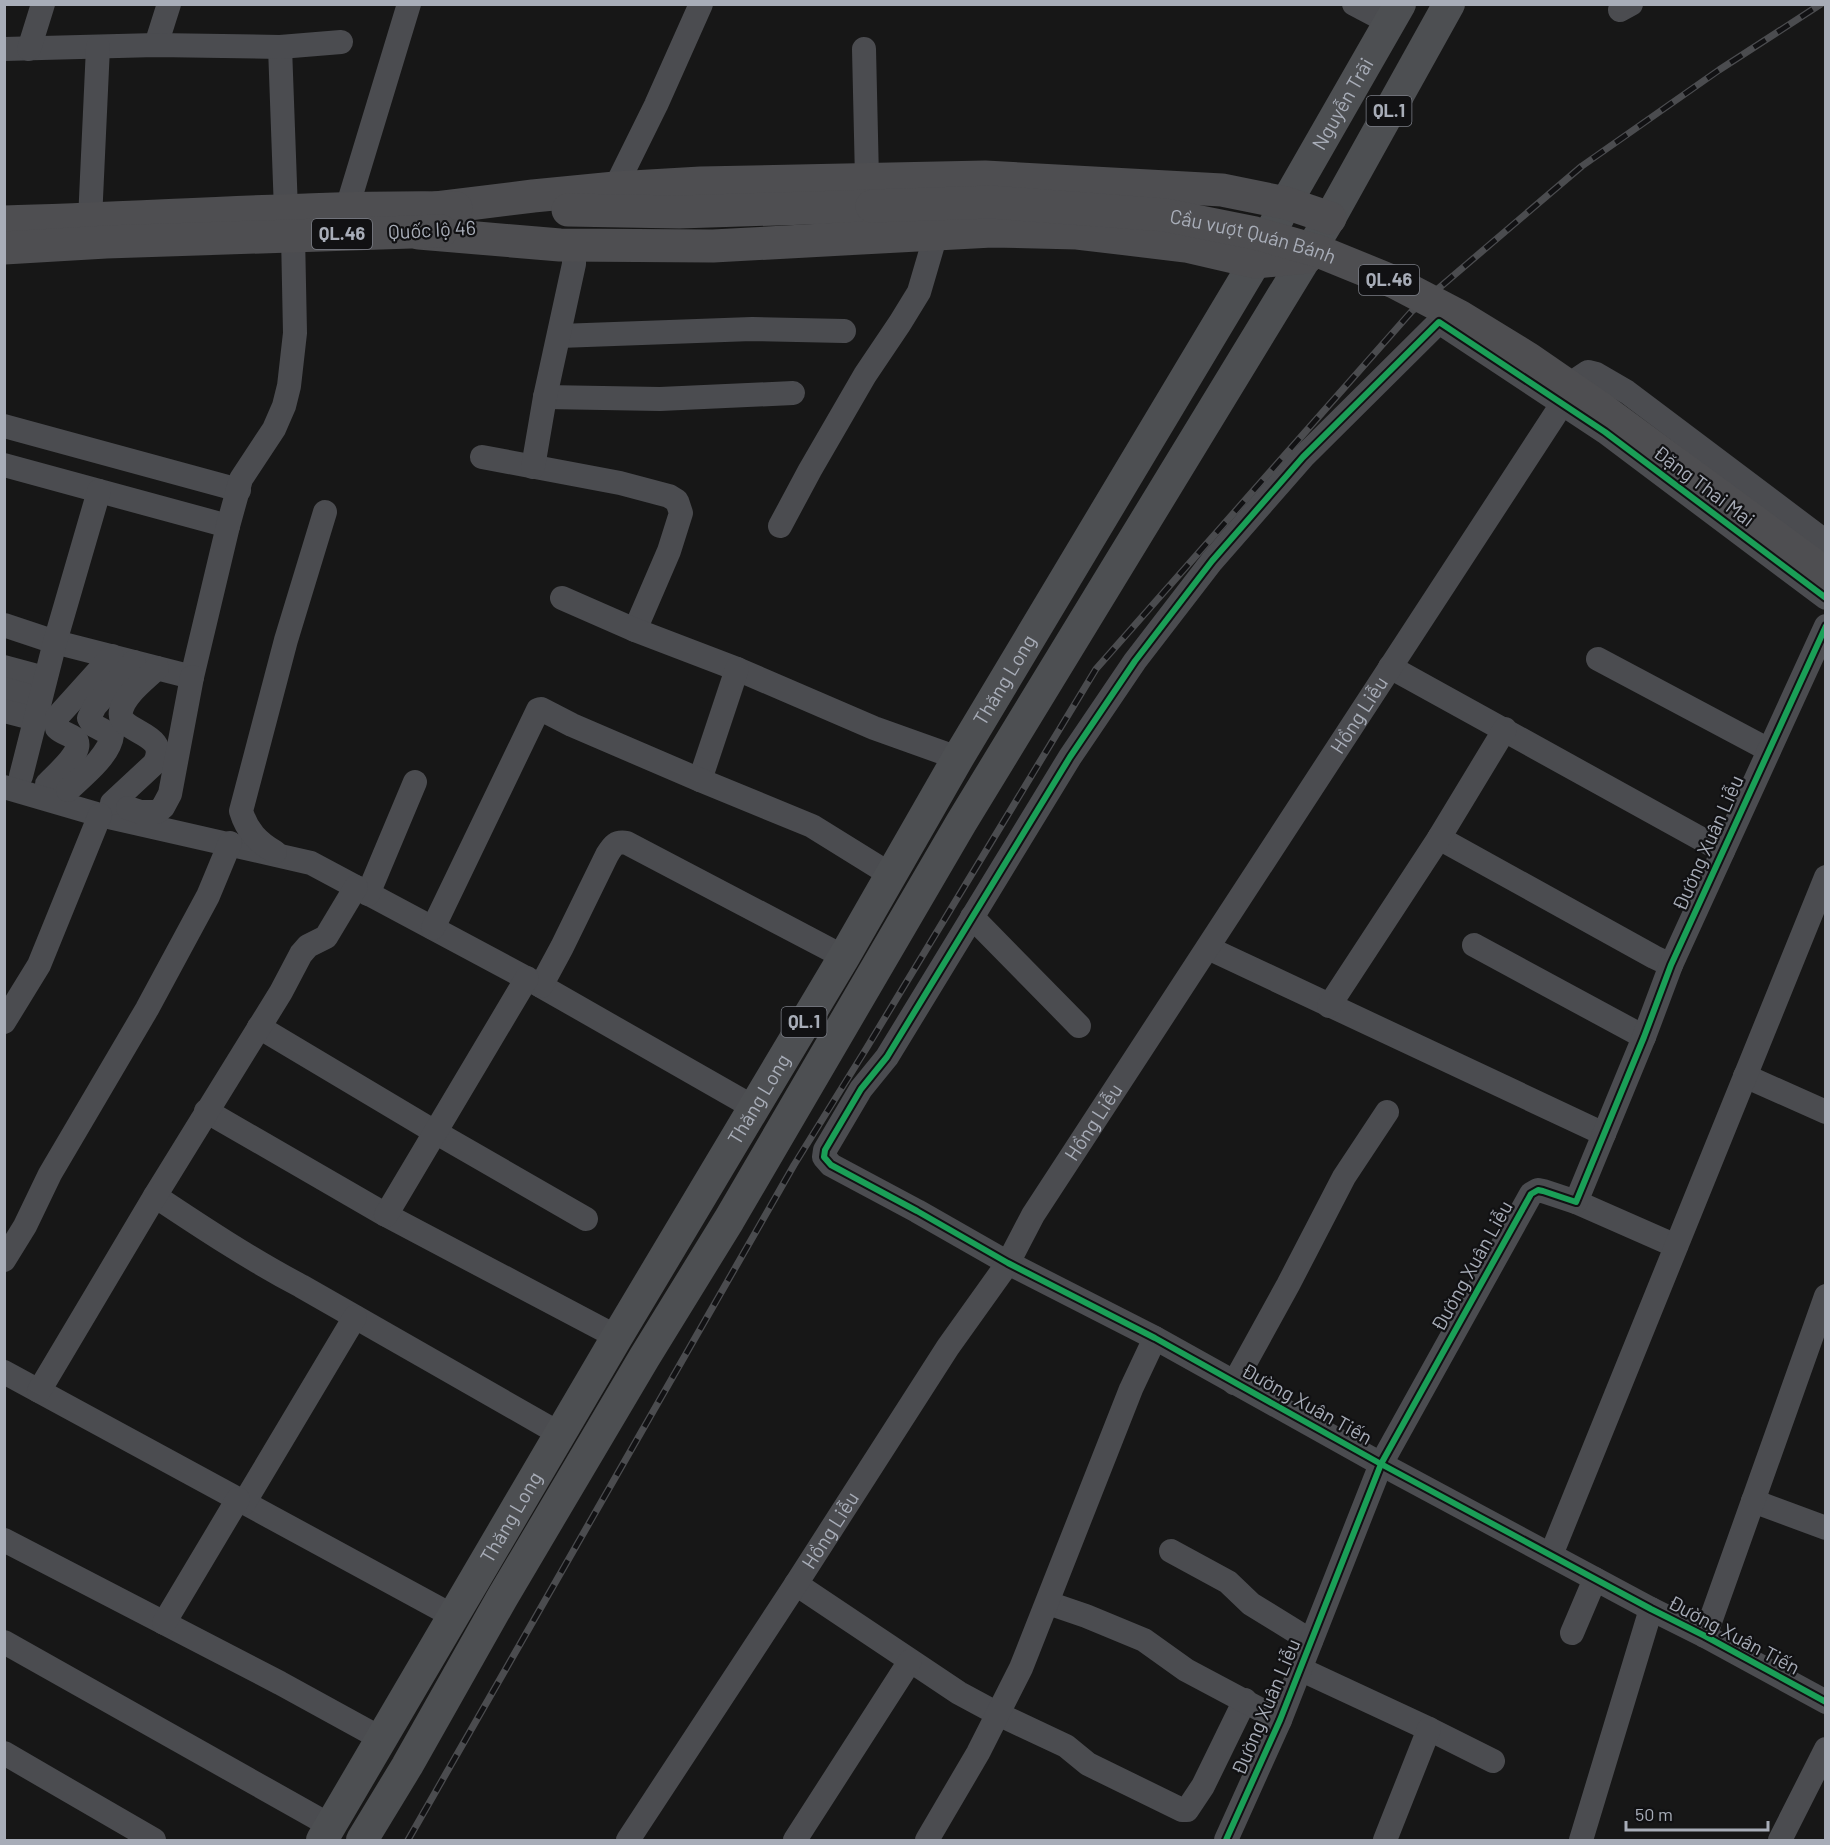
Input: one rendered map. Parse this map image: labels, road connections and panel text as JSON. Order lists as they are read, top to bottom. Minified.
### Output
{"streets":{"highway":["Quốc lộ 46","QL.46","Cầu vượt Quán Bánh"],"main road":["Nguyễn Trãi","QL.1","Thăng Long"],"street":["Đặng Thai Mai","Hồng Liễu","Đường Xuân Liễu","Đường Xuân Tiến"]},"crossings":[["Nguyễn Trãi","Thăng Long"],["QL.1","Thăng Long"],["Quốc lộ 46","Cầu vượt Quán Bánh"],["Đặng Thai Mai","Hồng Liễu"],["Hồng Liễu","Đường Xuân Tiến"],["Đường Xuân Liễu","Đường Xuân Tiến"]],"scale_bar":"50 m"}
